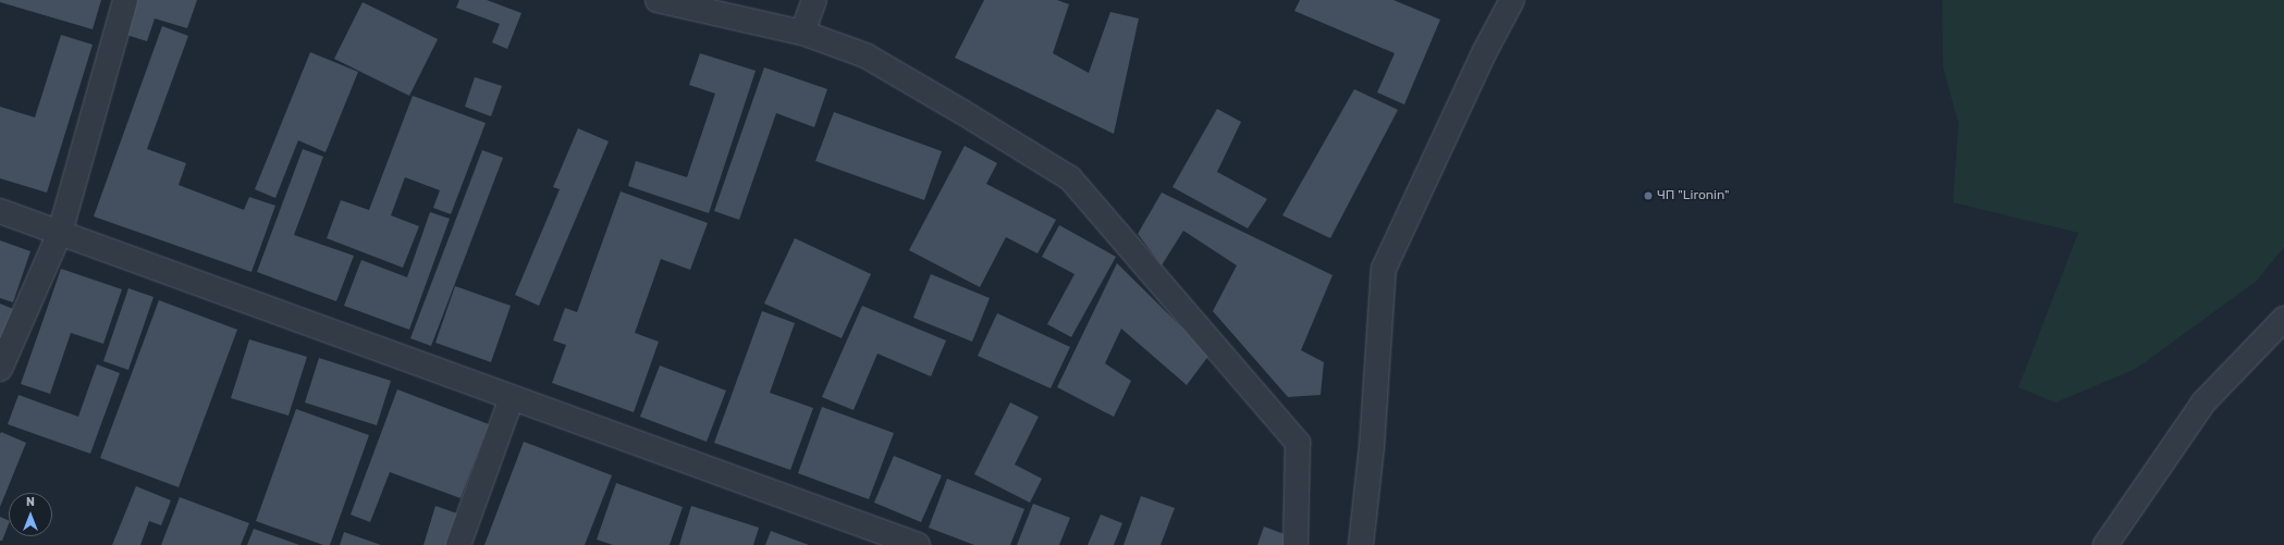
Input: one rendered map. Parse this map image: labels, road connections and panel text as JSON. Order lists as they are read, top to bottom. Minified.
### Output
{"places":["ЧП \"Lironin\""],"north":"top"}
